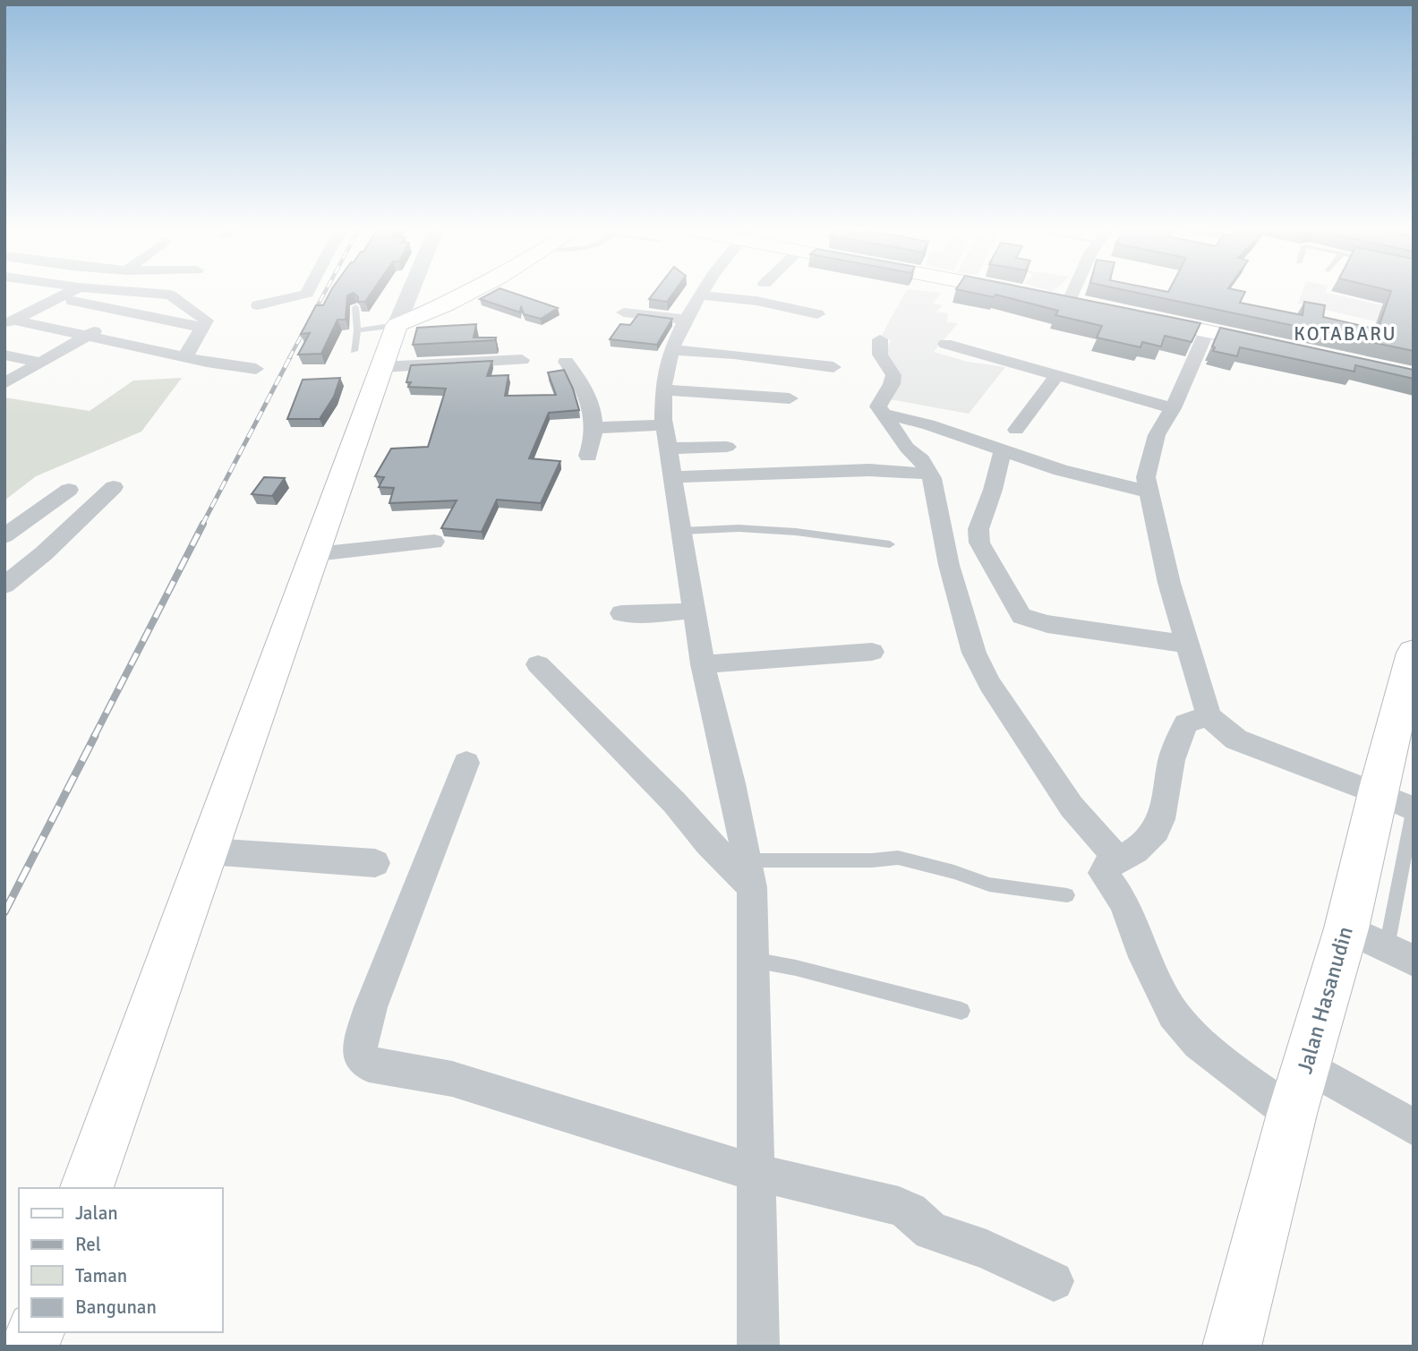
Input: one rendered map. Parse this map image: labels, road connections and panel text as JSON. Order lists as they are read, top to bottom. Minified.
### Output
{"streets":{"main road":["Jalan Hasanudin"]},"districts":["KOTABARU"],"legend":["Jalan","Rel","Taman","Bangunan"]}
